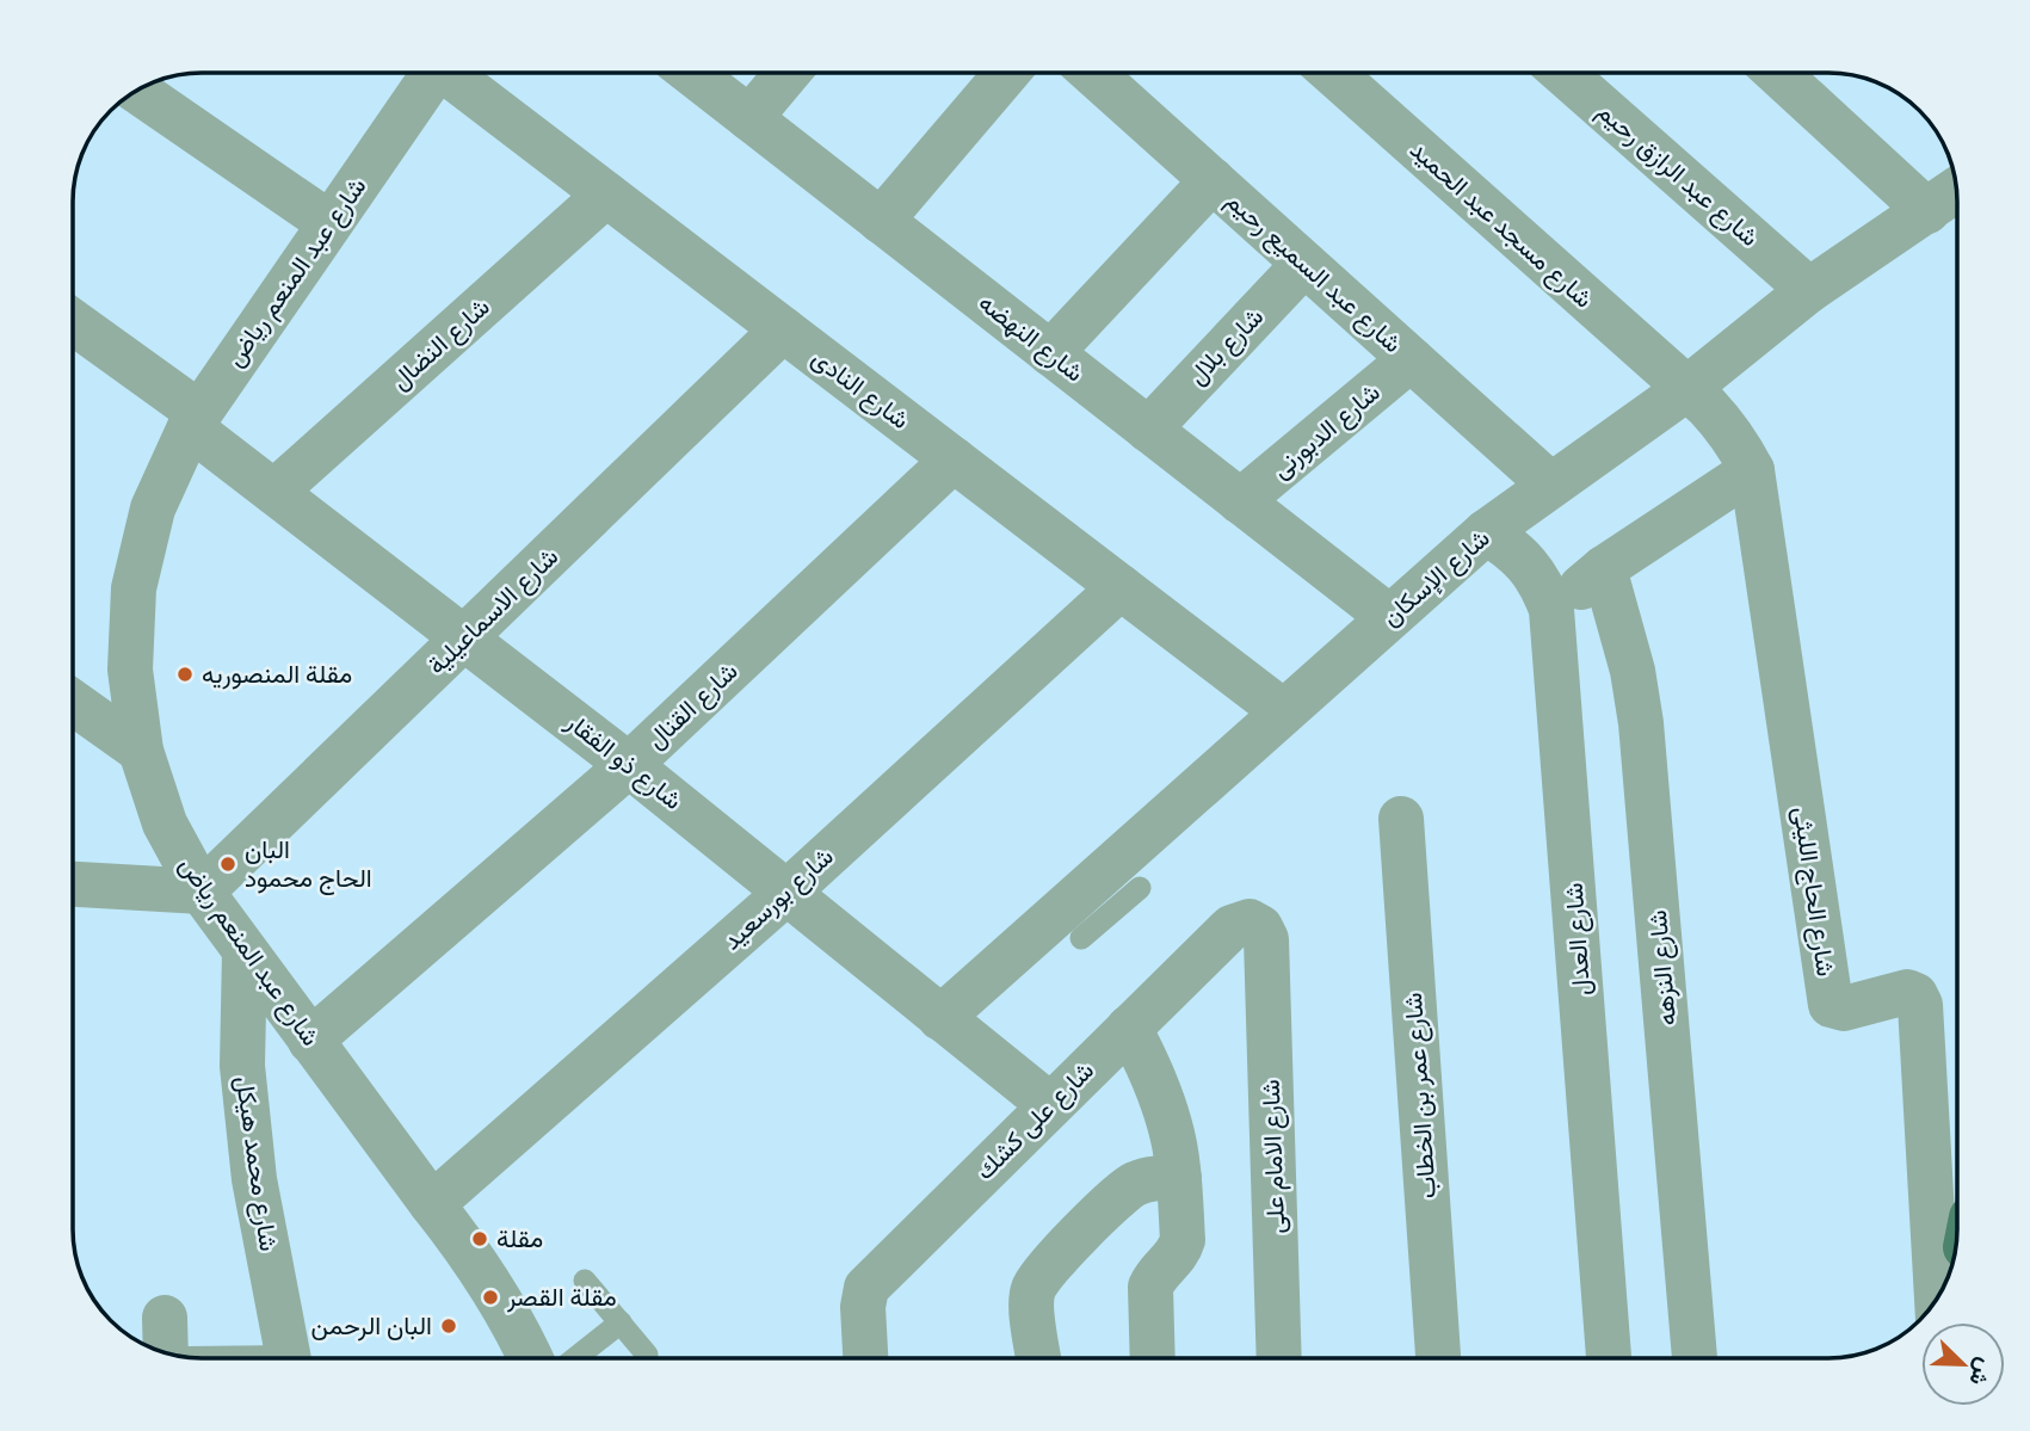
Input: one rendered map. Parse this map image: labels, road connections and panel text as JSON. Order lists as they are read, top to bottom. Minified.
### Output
{"streets":{"street":["شارع عبد الرازق رحيم","شارع مسجد عبد الحميد","شارع عبد المنعم رياض","شارع عبد السميع رحيم","شارع النهضه","شارع النضال","شارع بلال","شارع النادى","شارع الدبورنى","شارع الإسكان","شارع الاسماعيلية","شارع القنال","شارع ذو الفقار","شارع الحاج الليثى","شارع بورسعيد","شارع العدل","شارع النزهه","شارع عمر بن الخطاب","شارع على كشك","شارع الامام على","شارع محمد هيكل"]},"crossings":[["شارع عبد الرازق رحيم","شارع الإسكان"],["شارع مسجد عبد الحميد","شارع الإسكان"],["شارع مسجد عبد الحميد","شارع الحاج الليثى"],["شارع عبد المنعم رياض","شارع الاسماعيلية"],["شارع عبد المنعم رياض","شارع القنال"],["شارع عبد المنعم رياض","شارع ذو الفقار"],["شارع عبد المنعم رياض","شارع بورسعيد"],["شارع عبد المنعم رياض","شارع محمد هيكل"],["شارع عبد السميع رحيم","شارع بلال"],["شارع عبد السميع رحيم","شارع الدبورنى"],["شارع عبد السميع رحيم","شارع الإسكان"],["شارع النهضه","شارع بلال"],["شارع النهضه","شارع الدبورنى"],["شارع النهضه","شارع الإسكان"],["شارع النضال","شارع النادى"],["شارع النضال","شارع ذو الفقار"],["شارع النادى","شارع الإسكان"],["شارع النادى","شارع الاسماعيلية"],["شارع النادى","شارع القنال"],["شارع النادى","شارع بورسعيد"],["شارع الإسكان","شارع ذو الفقار"],["شارع الإسكان","شارع الحاج الليثى"],["شارع الإسكان","شارع العدل"],["شارع الاسماعيلية","شارع ذو الفقار"],["شارع القنال","شارع ذو الفقار"],["شارع ذو الفقار","شارع بورسعيد"],["شارع ذو الفقار","شارع على كشك"],["شارع على كشك","شارع الامام على"]],"places":["مقلة المنصوريه","البان الحاج محمود","مقلة","مقلة القصر","البان الرحمن"],"north":"bottom right"}
